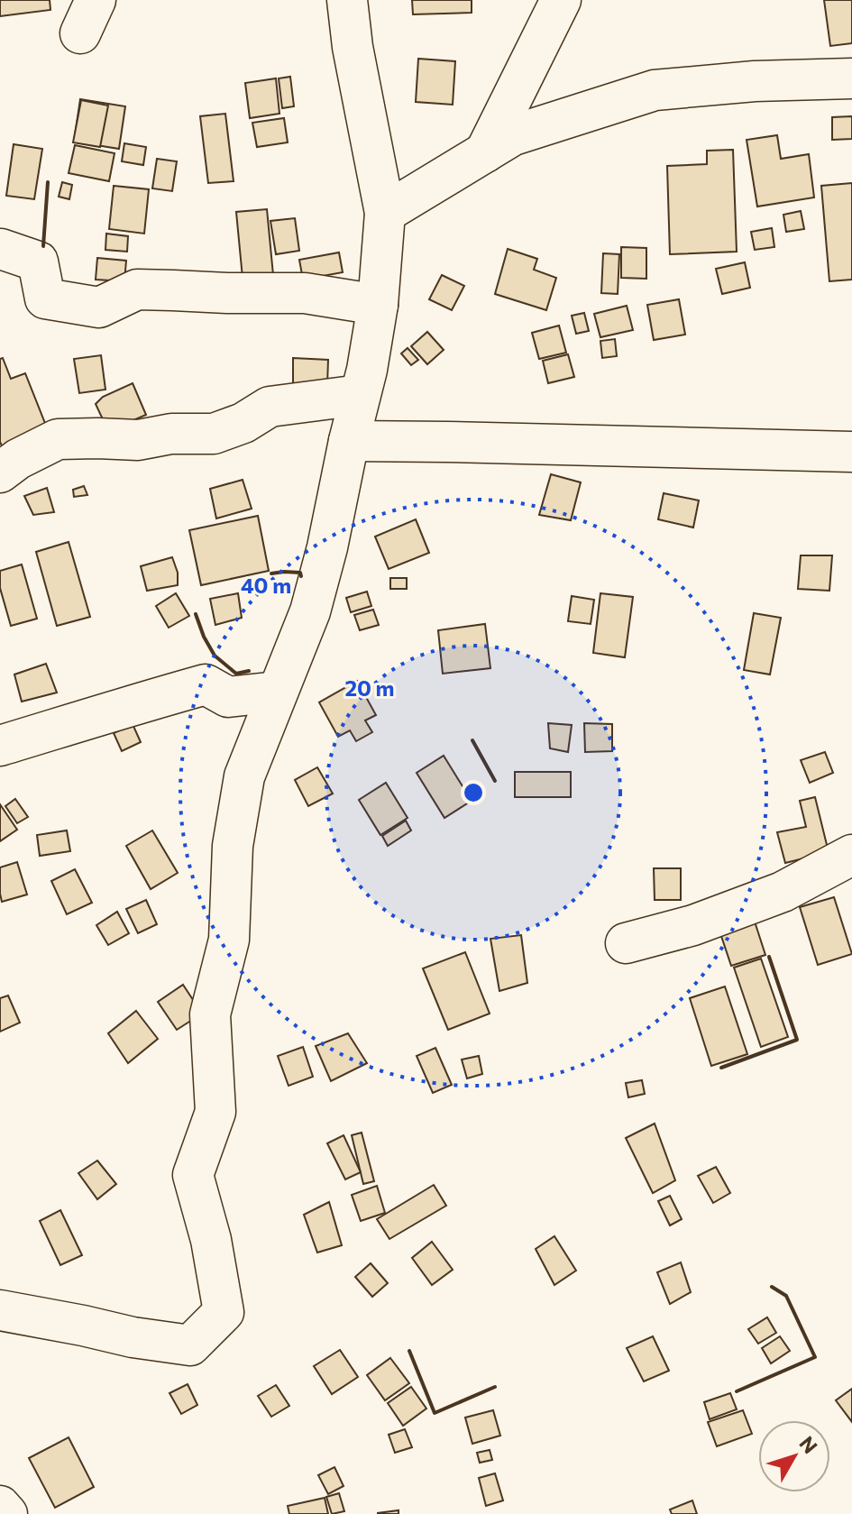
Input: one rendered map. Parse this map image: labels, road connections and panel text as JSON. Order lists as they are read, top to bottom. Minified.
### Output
{"north":"top right","rings":["40 m","20 m"]}
